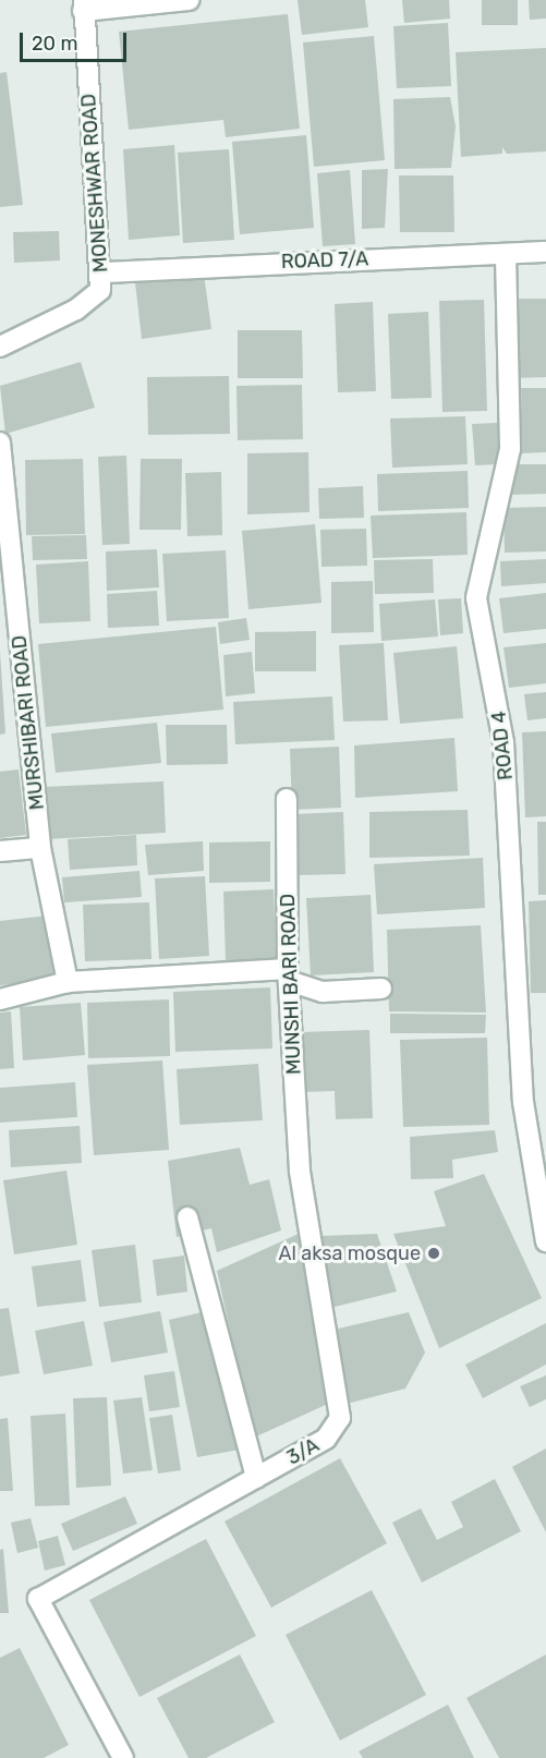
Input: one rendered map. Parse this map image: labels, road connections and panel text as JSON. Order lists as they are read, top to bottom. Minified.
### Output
{"streets":{"street":["MONESHWAR ROAD","ROAD 7/A","MURSHIBARI ROAD","ROAD 4","MUNSHI BARI ROAD","3/A"]},"crossings":[["MONESHWAR ROAD","ROAD 7/A"],["ROAD 7/A","ROAD 4"],["MUNSHI BARI ROAD","3/A"]],"places":["Al aksa mosque"],"scale_bar":"20 m"}
